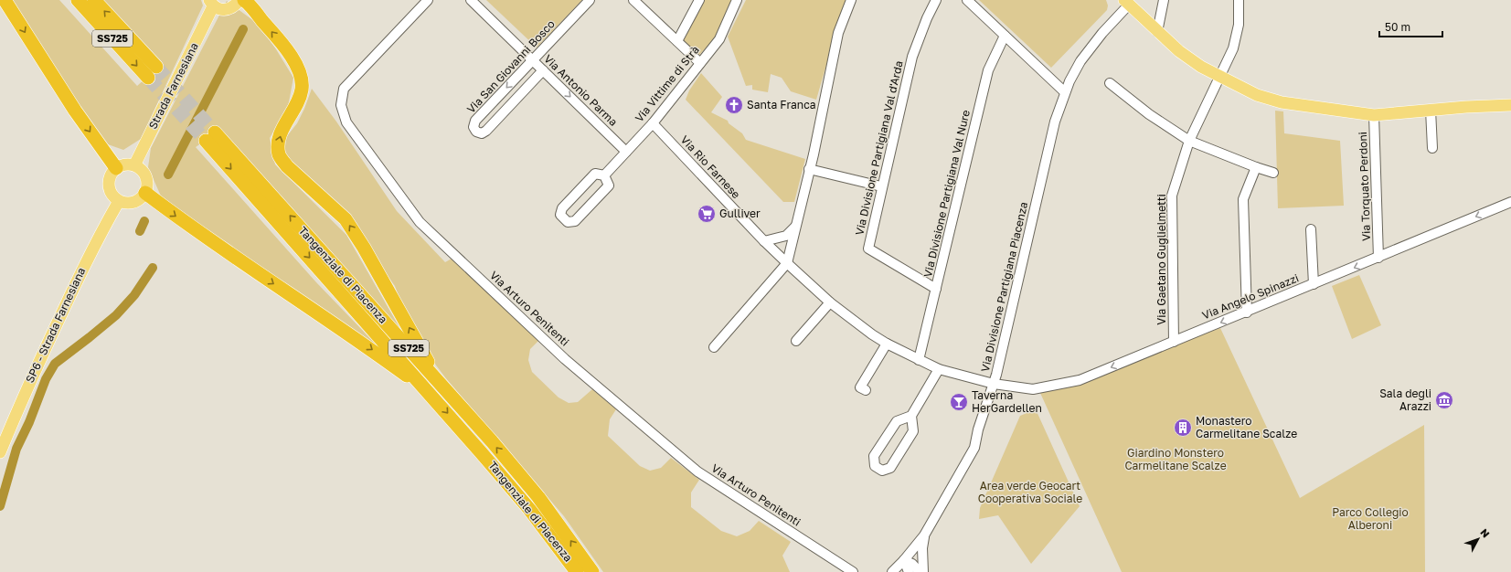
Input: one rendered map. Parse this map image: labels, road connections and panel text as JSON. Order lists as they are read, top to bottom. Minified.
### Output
{"streets":{"highway":["SS725","Tangenziale di Piacenza"],"main road":["Strada Farnesiana","SP6 - Strada Farnesiana"],"street":["Via San Giovanni Bosco","Via Vittime di Strà","Via Antonio Parma","Via Divisione Partigiana Val d'Arda","Via Rio Farnese","Via Torquato Perdoni","Via Divisione Partigiana Val Nure","Via Gaetano Guglielmetti","Via Divisione Partigiana Piacenza","Via Angelo Spinazzi","Via Arturo Penitenti"]},"crossings":[["Via San Giovanni Bosco","Via Antonio Parma"],["Via Vittime di Strà","Via Antonio Parma"],["Via Vittime di Strà","Via Rio Farnese"],["Strada Farnesiana","SP6 - Strada Farnesiana"],["Via Divisione Partigiana Val d'Arda","Via Divisione Partigiana Val Nure"],["Via Rio Farnese","Via Divisione Partigiana Val Nure"],["Via Rio Farnese","Via Divisione Partigiana Piacenza"],["Via Rio Farnese","Via Angelo Spinazzi"],["Via Torquato Perdoni","Via Angelo Spinazzi"],["Via Gaetano Guglielmetti","Via Angelo Spinazzi"],["Via Divisione Partigiana Piacenza","Via Angelo Spinazzi"]],"one_way":["Via Antonio Parma","Via Angelo Spinazzi"],"parks":["Giardino Monstero Carmelitane Scalze","Area verde Geocart Cooperativa Sociale","Parco Collegio Alberoni"],"places":{"church":["Santa Franca"],"supermarket":["Gulliver"],"museum":["Sala degli Arazzi"],"bar":["Taverna HerGardellen"],"building":["Monastero Carmelitane Scalze"]},"scale_bar":"50 m","north":"top right"}
